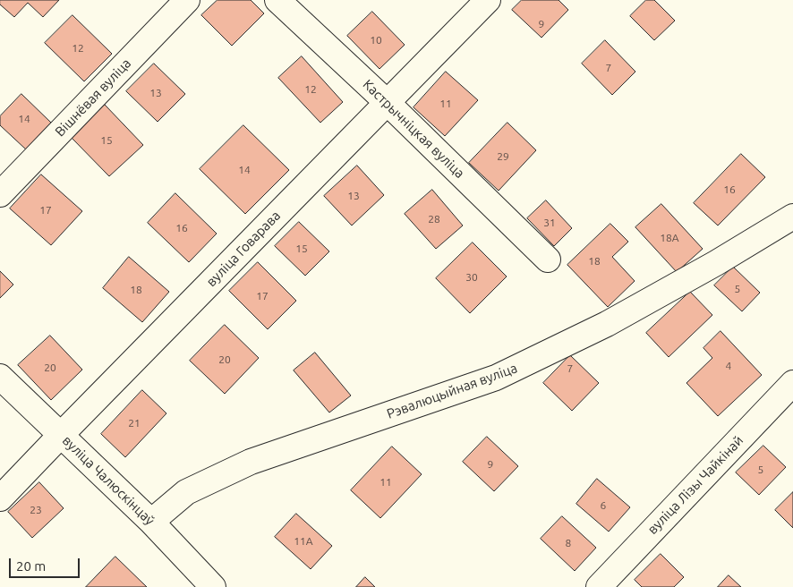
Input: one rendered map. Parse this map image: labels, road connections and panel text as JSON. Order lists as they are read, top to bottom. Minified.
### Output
{"streets":{"street":["Вішнёвая вуліца","Кастрычніцкая вуліца","вуліца Говарава","Рэвалюцыйная вуліца","вуліца Чалюскінцаў","вуліца Лізы Чайкінай"]},"crossings":[["Кастрычніцкая вуліца","вуліца Говарава"],["вуліца Говарава","вуліца Чалюскінцаў"],["Рэвалюцыйная вуліца","вуліца Чалюскінцаў"]],"house_numbers":["9","10","12","7","12","13","11","14","15","29","14","16","13","17","28","31","16","18А","15","18","30","5","18","17","20","4","20","7","21","9","5","11","6","23","11А","8"],"scale_bar":"20 m"}
